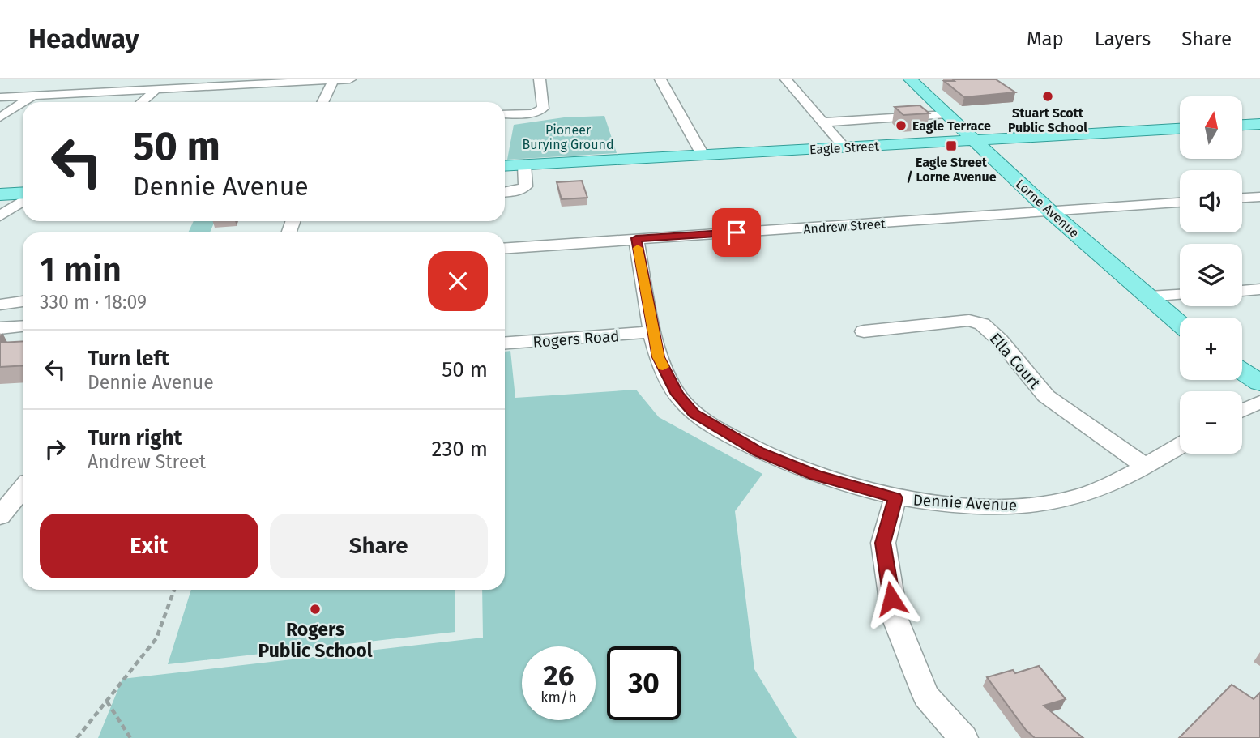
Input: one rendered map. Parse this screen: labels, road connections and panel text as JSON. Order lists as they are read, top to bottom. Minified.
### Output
{"streets":{"main road":["Eagle Street","Lorne Avenue"],"street":["Andrew Street","Rogers Road","Ella Court","Dennie Avenue"]},"crossings":[["Eagle Street","Lorne Avenue"],["Lorne Avenue","Andrew Street"],["Andrew Street","Dennie Avenue"],["Rogers Road","Dennie Avenue"],["Ella Court","Dennie Avenue"]],"parks":["Pioneer Burying Ground"],"places":{"other":["Stuart Scott Public School","Eagle Terrace","Rogers Public School"],"transit":["Eagle Street / Lorne Avenue"]},"north":"top","page":{"header":"Headway","nav":["Map","Layers","Share"],"map_buttons":["+","−"],"turn":["50 m","Dennie Avenue"],"heading":["1 min","330 m · 18:09"],"list":[{"name":"Turn left","note":"Dennie Avenue","value":"50 m"},{"name":"Turn right","note":"Andrew Street","value":"230 m"}],"buttons":["Exit","Share"],"speed":"26 km/h","limit":"30"}}
